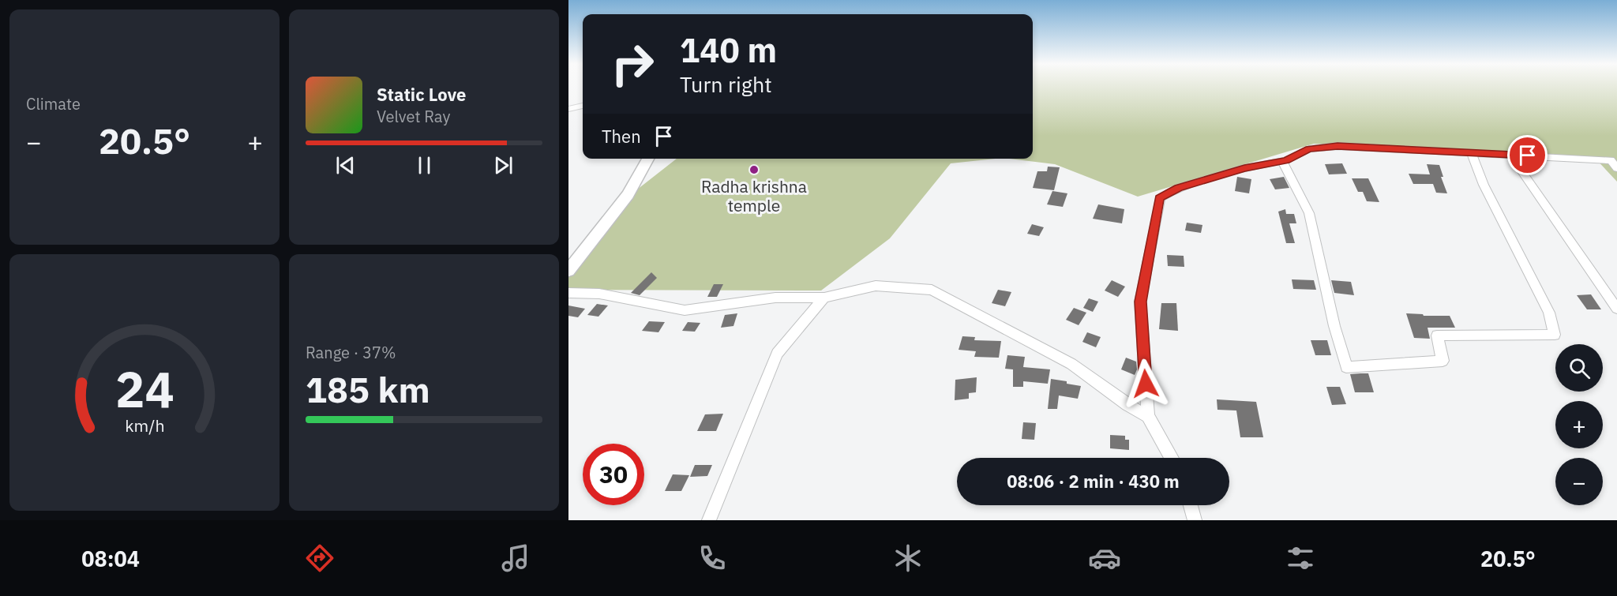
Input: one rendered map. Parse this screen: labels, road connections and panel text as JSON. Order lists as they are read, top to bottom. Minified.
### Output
{"places":["Radha krishna temple"],"page":{"tile":["Climate",["Range · 37%","185 km"]],"turn":["140 m","Turn right"],"song":["Static Love","Velvet Ray"],"then":"Then","heat":["−","20.5°","+"],"map_buttons":["+","−"],"limit":"30","trip":"08:06 · 2 min · 430 m","tabs":["08:04","20.5°"],"gauge":["24","km/h"]}}
